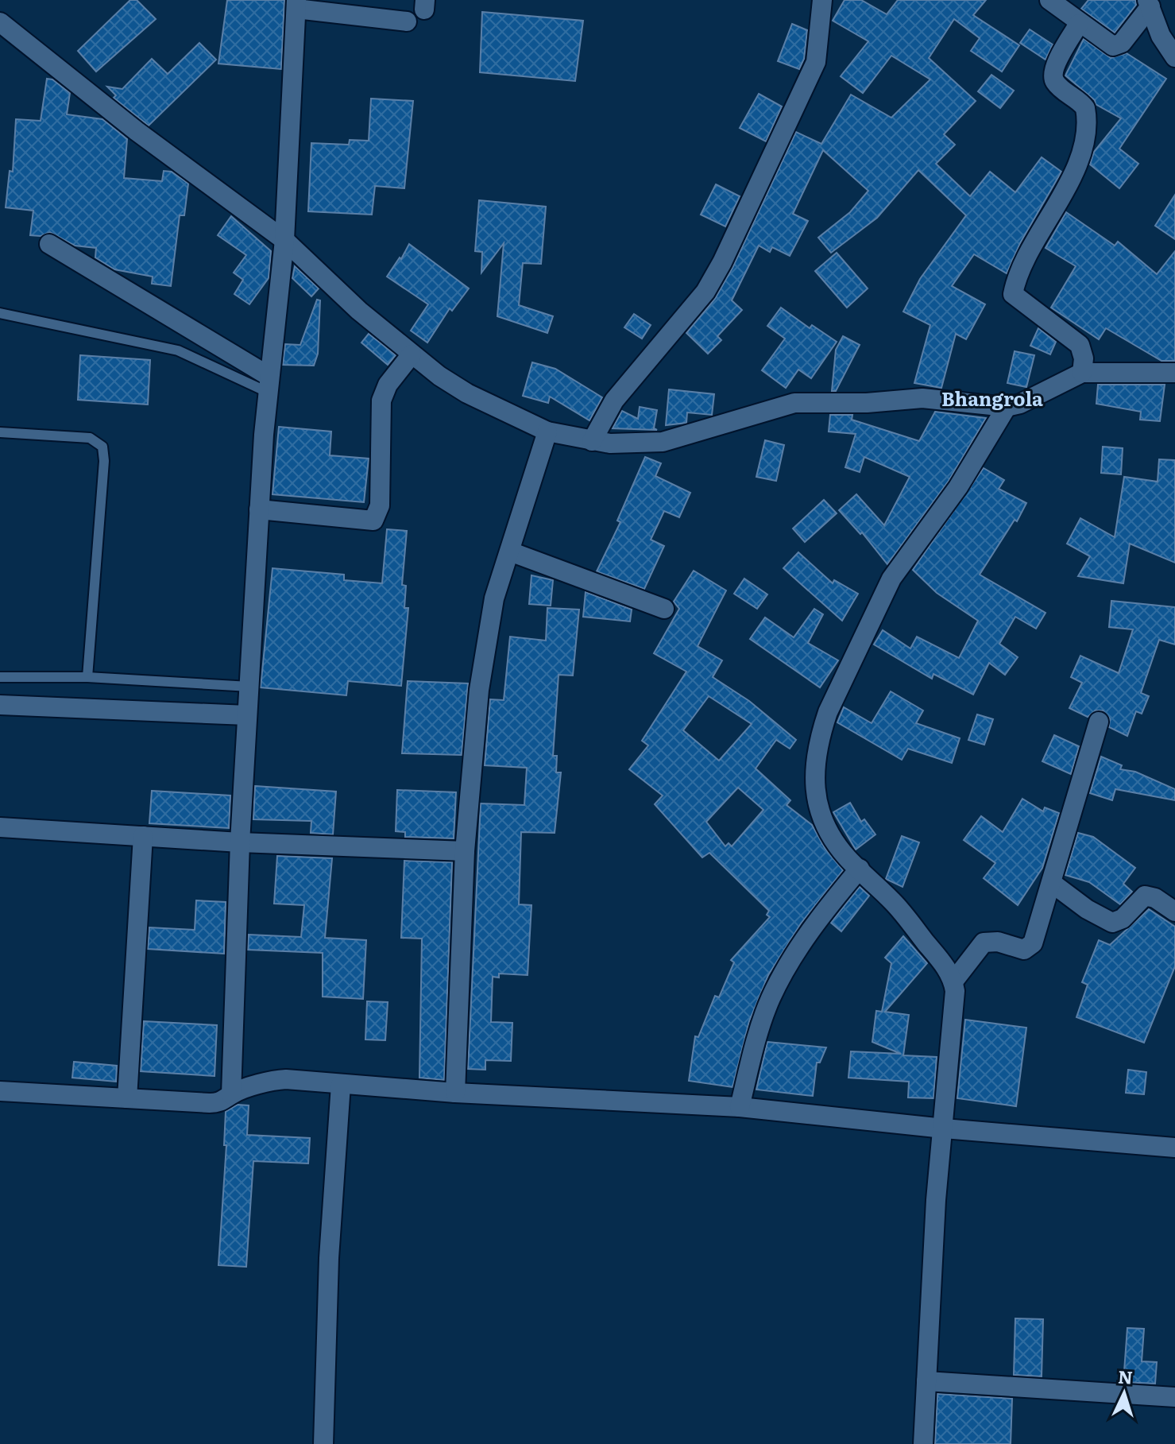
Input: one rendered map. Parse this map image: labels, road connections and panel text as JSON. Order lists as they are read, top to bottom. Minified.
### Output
{"districts":["Bhangrola"],"north":"top"}
